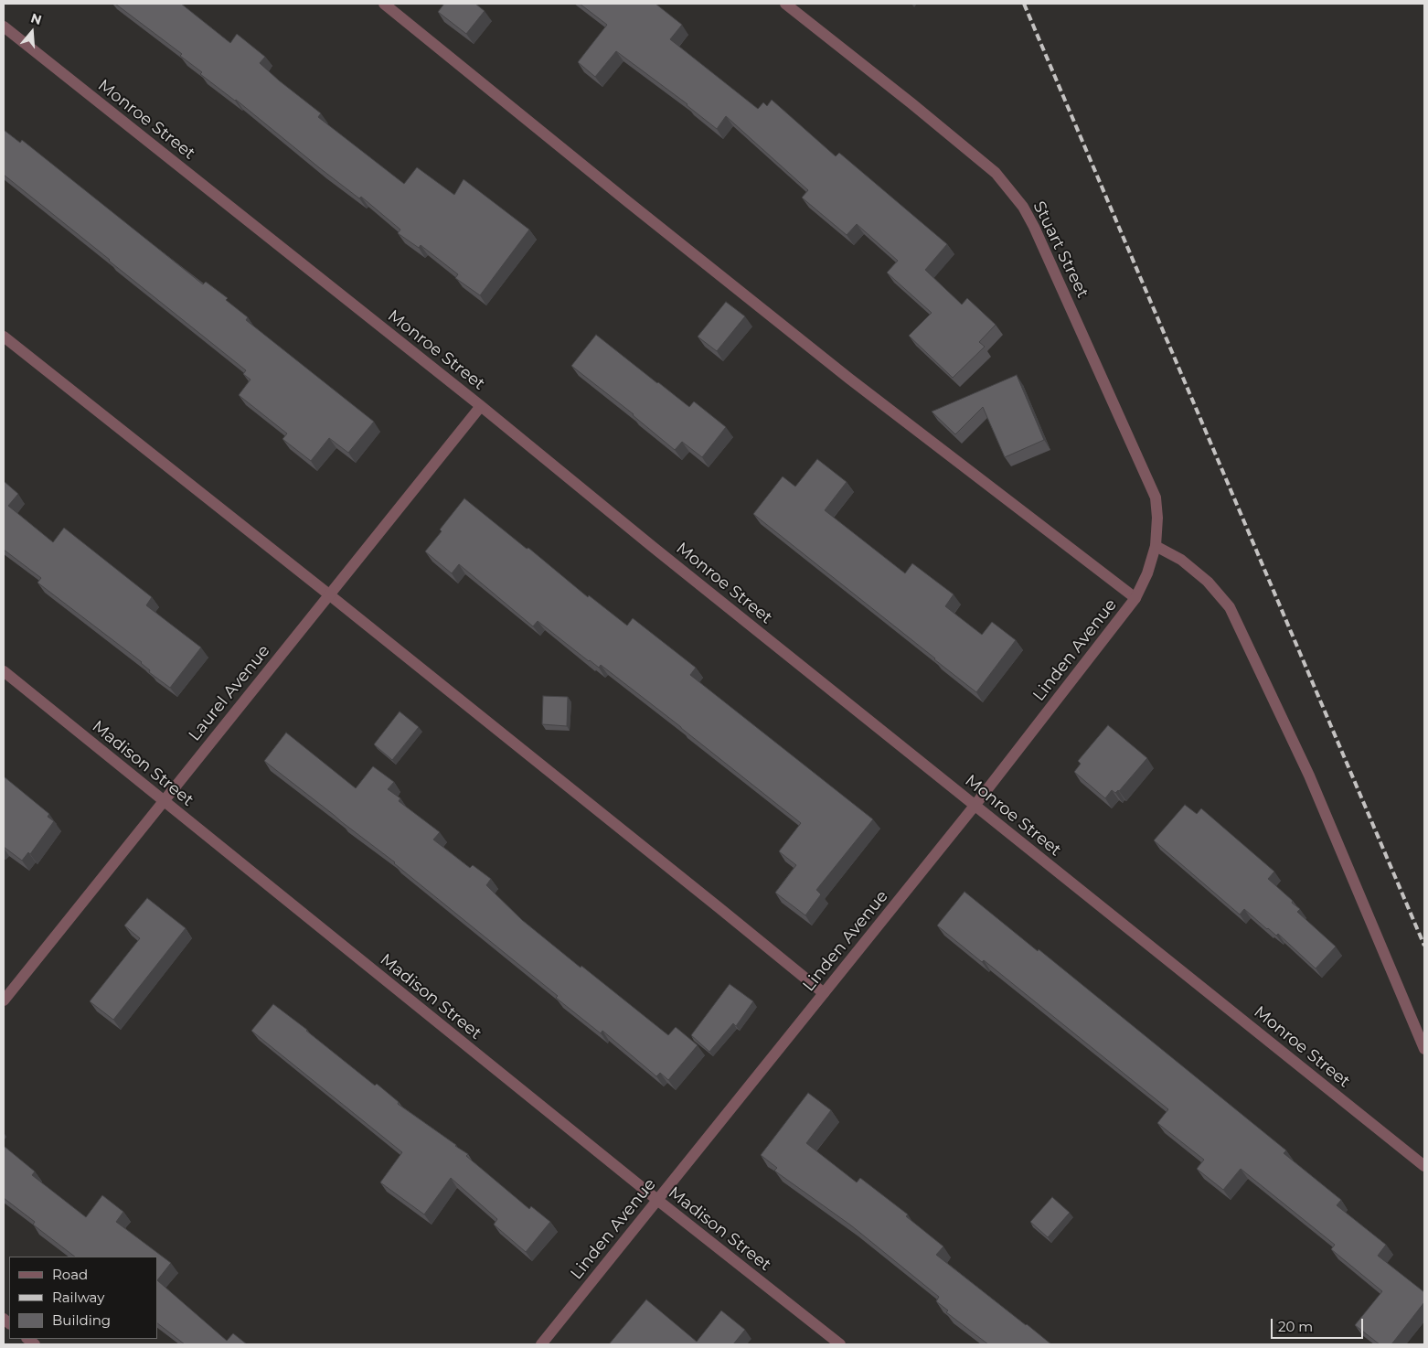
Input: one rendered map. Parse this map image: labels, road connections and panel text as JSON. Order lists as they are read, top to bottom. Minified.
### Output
{"streets":{"street":["Monroe Street","Stuart Street","Linden Avenue","Laurel Avenue","Madison Street"]},"crossings":[["Monroe Street","Linden Avenue"],["Monroe Street","Laurel Avenue"],["Stuart Street","Linden Avenue"],["Linden Avenue","Madison Street"],["Laurel Avenue","Madison Street"]],"legend":["Road","Railway","Building"],"scale_bar":"20 m","north":"top"}
